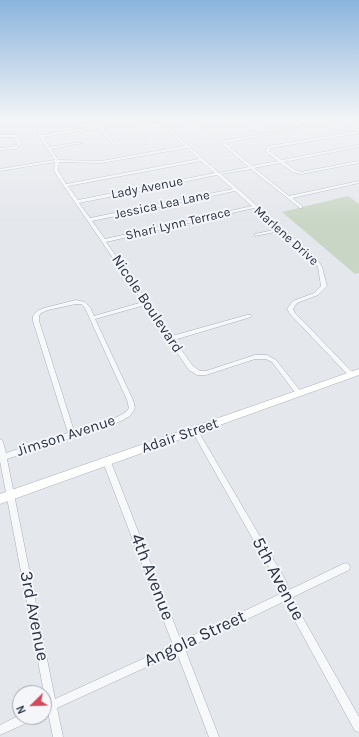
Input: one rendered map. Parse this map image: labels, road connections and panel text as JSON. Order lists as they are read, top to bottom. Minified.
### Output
{"streets":{"street":["Lady Avenue","Jessica Lea Lane","Shari Lynn Terrace","Marlene Drive","Nicole Boulevard","Jimson Avenue","Adair Street","4th Avenue","5th Avenue","3rd Avenue","Angola Street"]},"crossings":[["Lady Avenue","Marlene Drive"],["Lady Avenue","Nicole Boulevard"],["Jessica Lea Lane","Marlene Drive"],["Jessica Lea Lane","Nicole Boulevard"],["Shari Lynn Terrace","Marlene Drive"],["Shari Lynn Terrace","Nicole Boulevard"],["Marlene Drive","Adair Street"],["Nicole Boulevard","Adair Street"],["Jimson Avenue","3rd Avenue"],["Adair Street","4th Avenue"],["Adair Street","5th Avenue"],["Adair Street","3rd Avenue"],["4th Avenue","Angola Street"],["5th Avenue","Angola Street"]],"north":"bottom left"}
